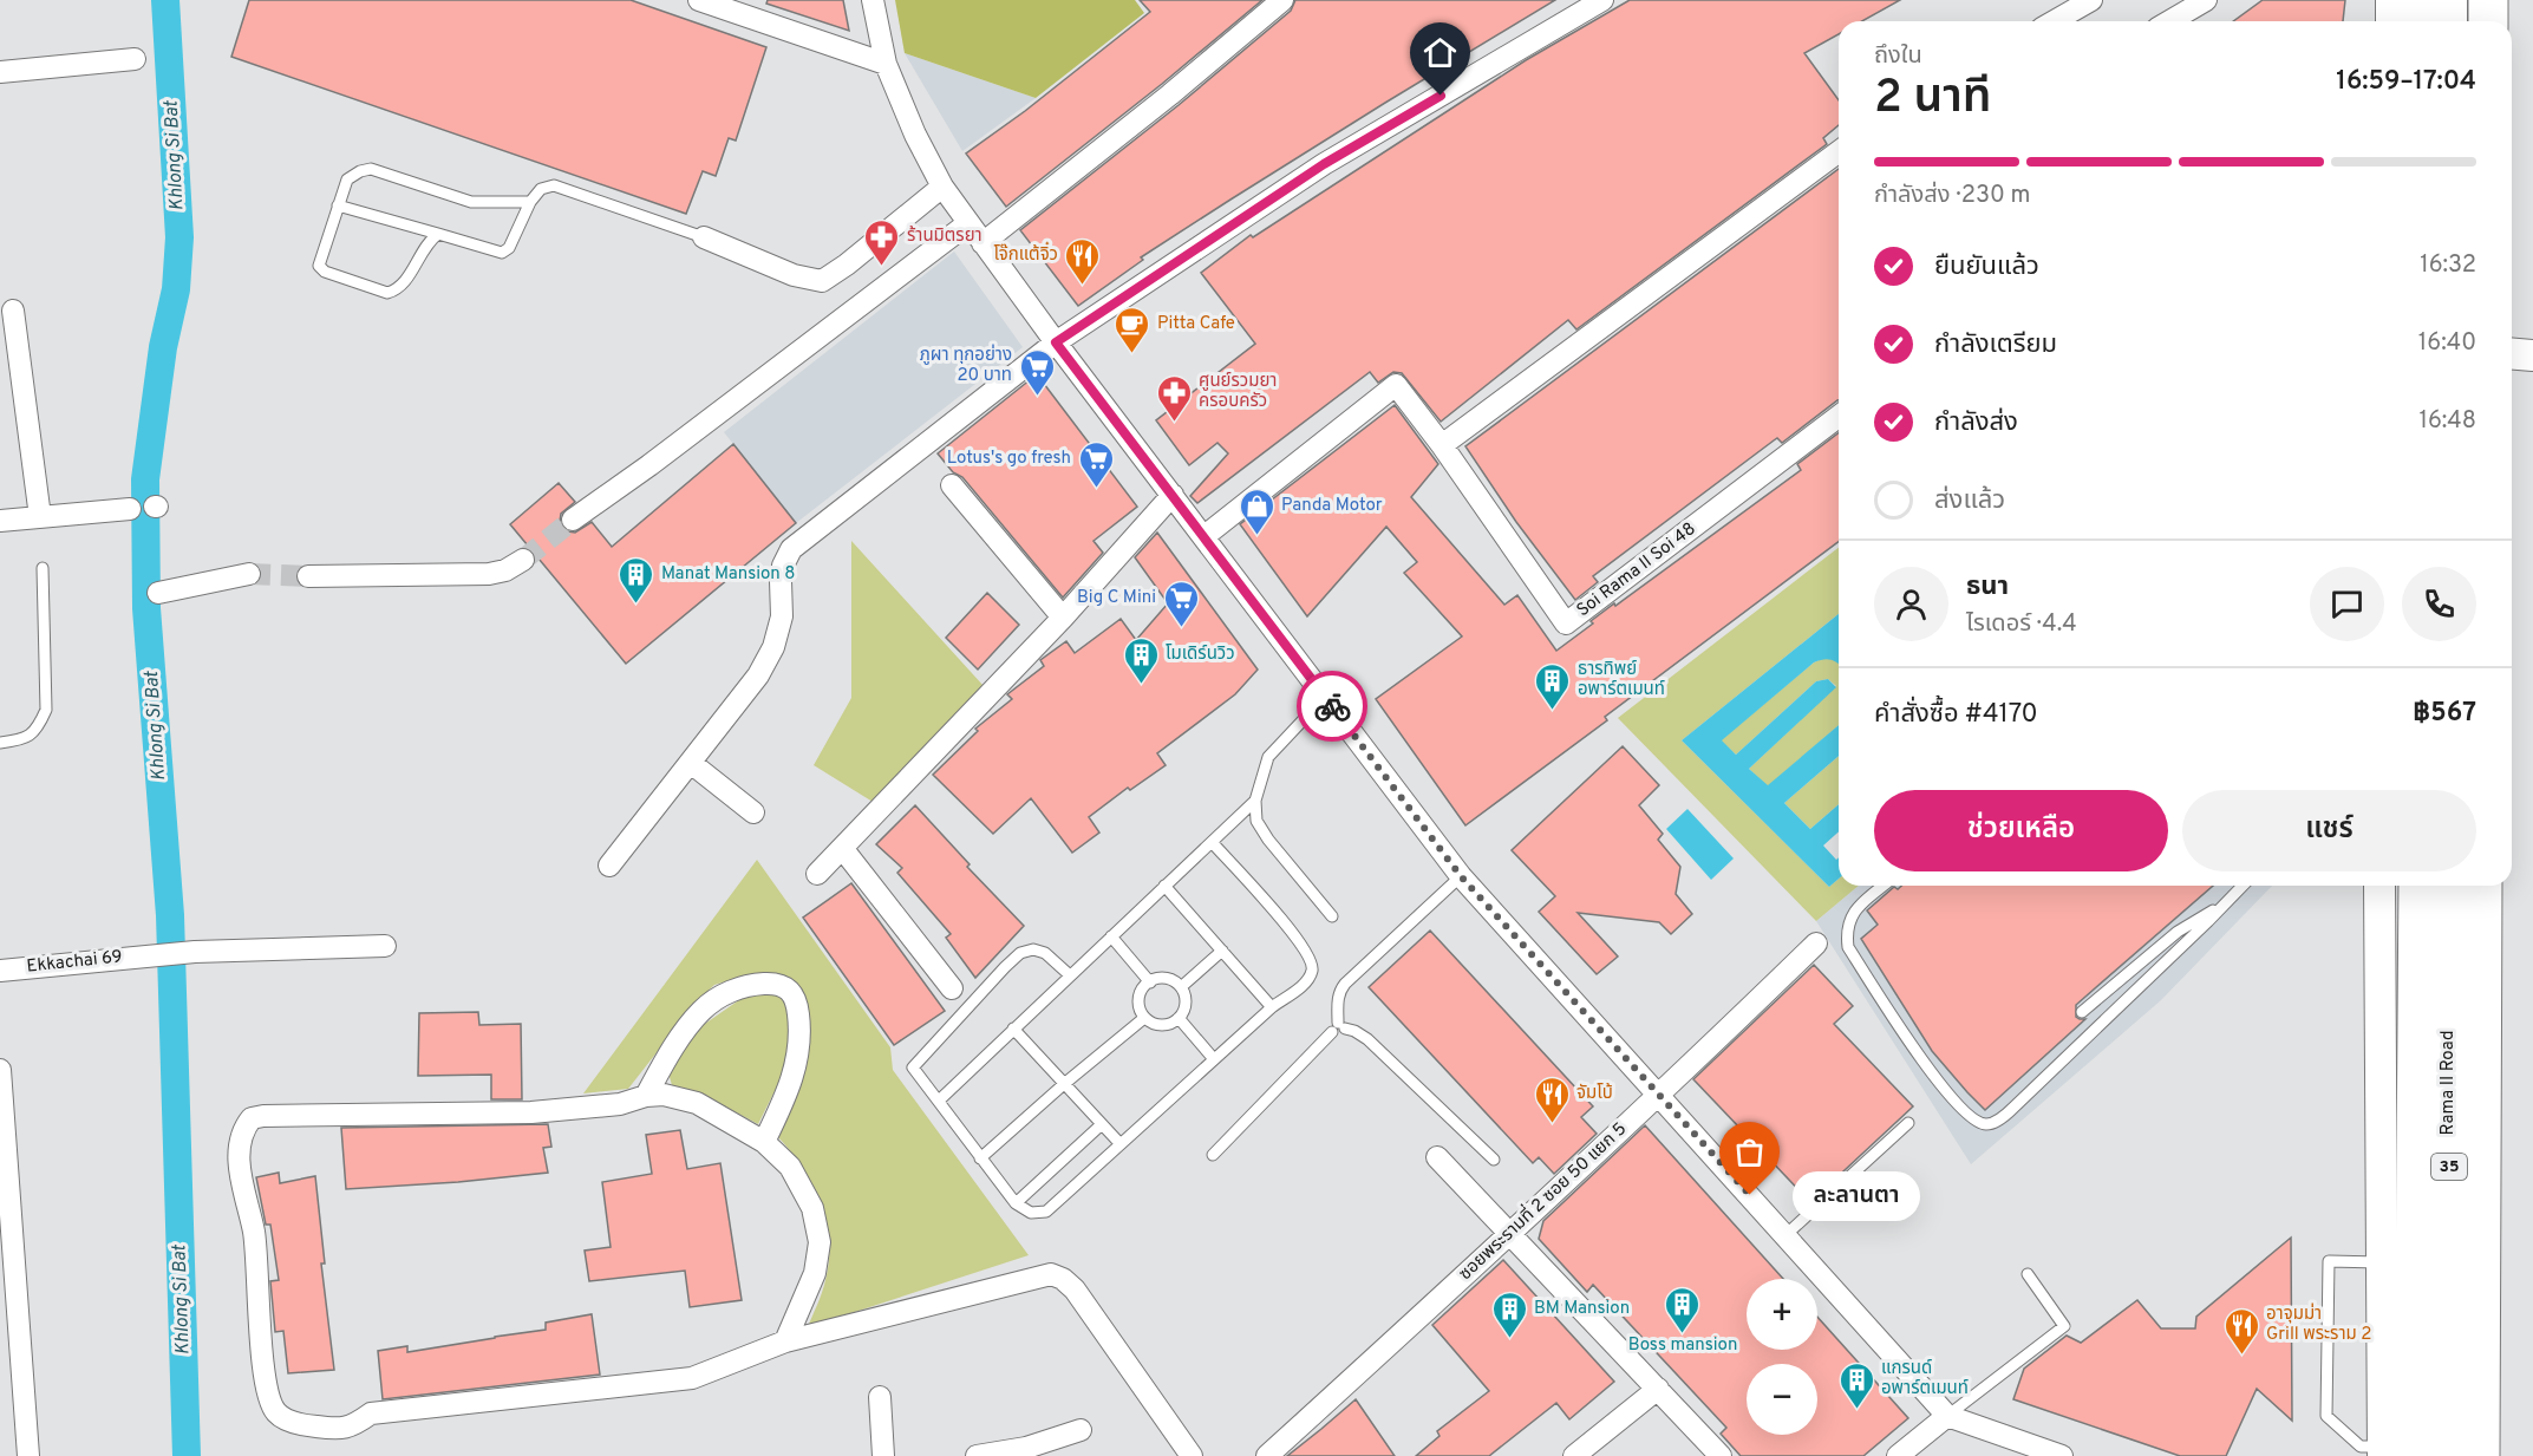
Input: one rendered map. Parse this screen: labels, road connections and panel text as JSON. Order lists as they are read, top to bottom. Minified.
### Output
{"streets":{"highway":["Rama II Road","35"],"street":["Soi Rama II Soi 48","Ekkachai 69","ซอยพระรามที่ 2 ซอย 50 แยก 5"]},"water":["Khlong Si Bat"],"places":{"pharmacy":["ร้านมิตรยา","ศูนย์รวมยา ครอบครัว"],"restaurant":["โจ๊กแต้จิ๋ว","จัมโบ้","อาจุมม่า Grill พระราม 2"],"cafe":["Pitta Cafe"],"supermarket":["ภูผา ทุกอย่าง 20 บาท","Lotus's go fresh","Big C Mini"],"shop":["Panda Motor"],"building":["Manat Mansion 8","โมเดิร์นวิว","ธารทิพย์ อพาร์ตเมนท์","Boss mansion","BM Mansion","แกรนด์ อพาร์ตเมนท์"],"other":["ละลานตา"]},"page":{"heading":["2 นาที","ถึงใน","16:59–17:04"],"panel":["ธนา","ไรเดอร์ · 4.4","คำสั่งซื้อ #4170","฿567"],"bar":"กำลังส่ง · 230 m","list":[["ยืนยันแล้ว","16:32"],["กำลังเตรียม","16:40"],["กำลังส่ง","16:48"],"ส่งแล้ว"],"buttons":["ช่วยเหลือ","แชร์"],"bubble":"ละลานตา","map_buttons":["+","−"]}}
